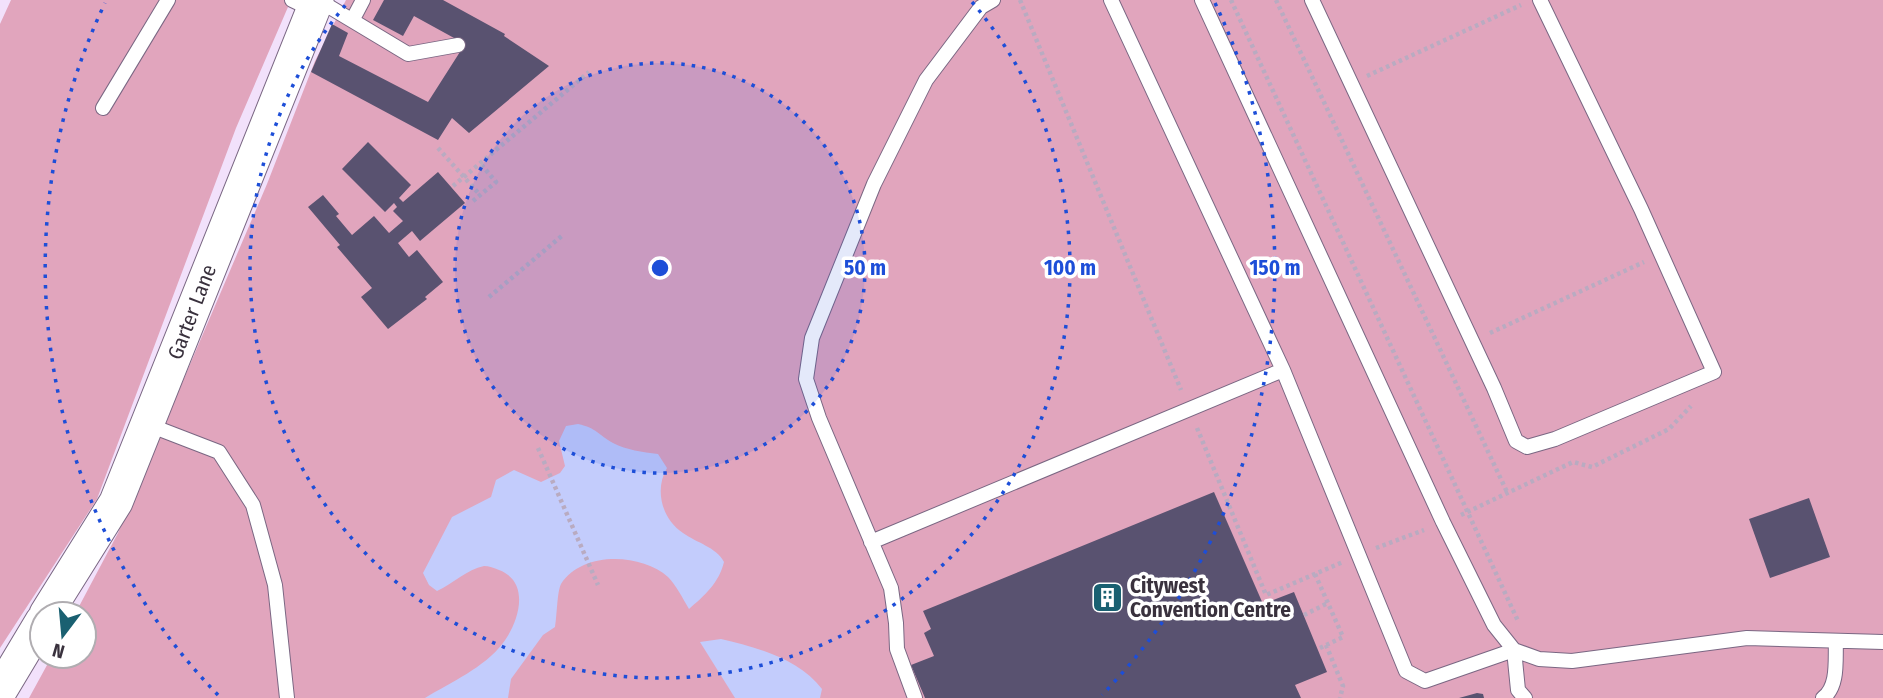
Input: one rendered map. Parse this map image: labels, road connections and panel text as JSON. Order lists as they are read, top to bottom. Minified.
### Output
{"streets":{"street":["Garter Lane"]},"places":{"building":["Citywest Convention Centre"]},"north":"bottom","rings":["50 m","100 m","150 m"]}
